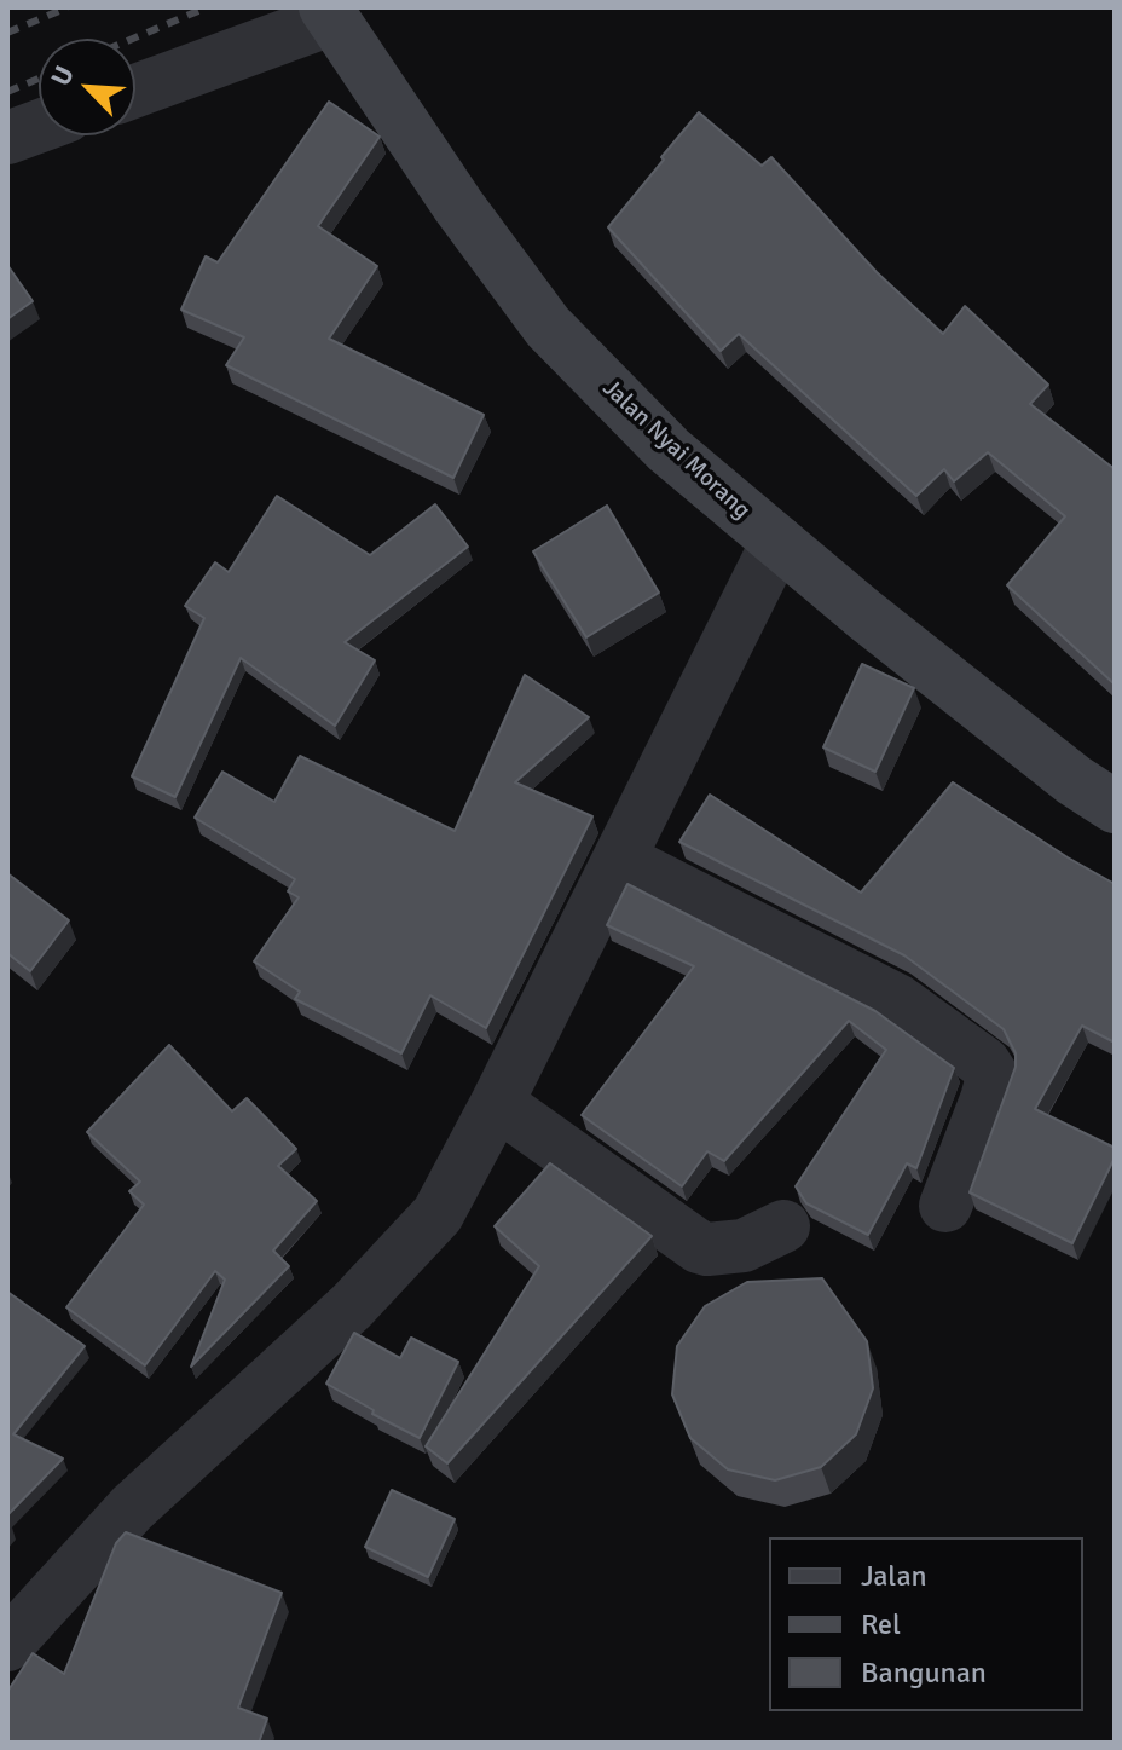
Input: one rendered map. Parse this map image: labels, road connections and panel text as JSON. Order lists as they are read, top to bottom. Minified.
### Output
{"streets":{"street":["Jalan Nyai Morang"]},"legend":["Jalan","Rel","Bangunan"],"north":"top left"}
